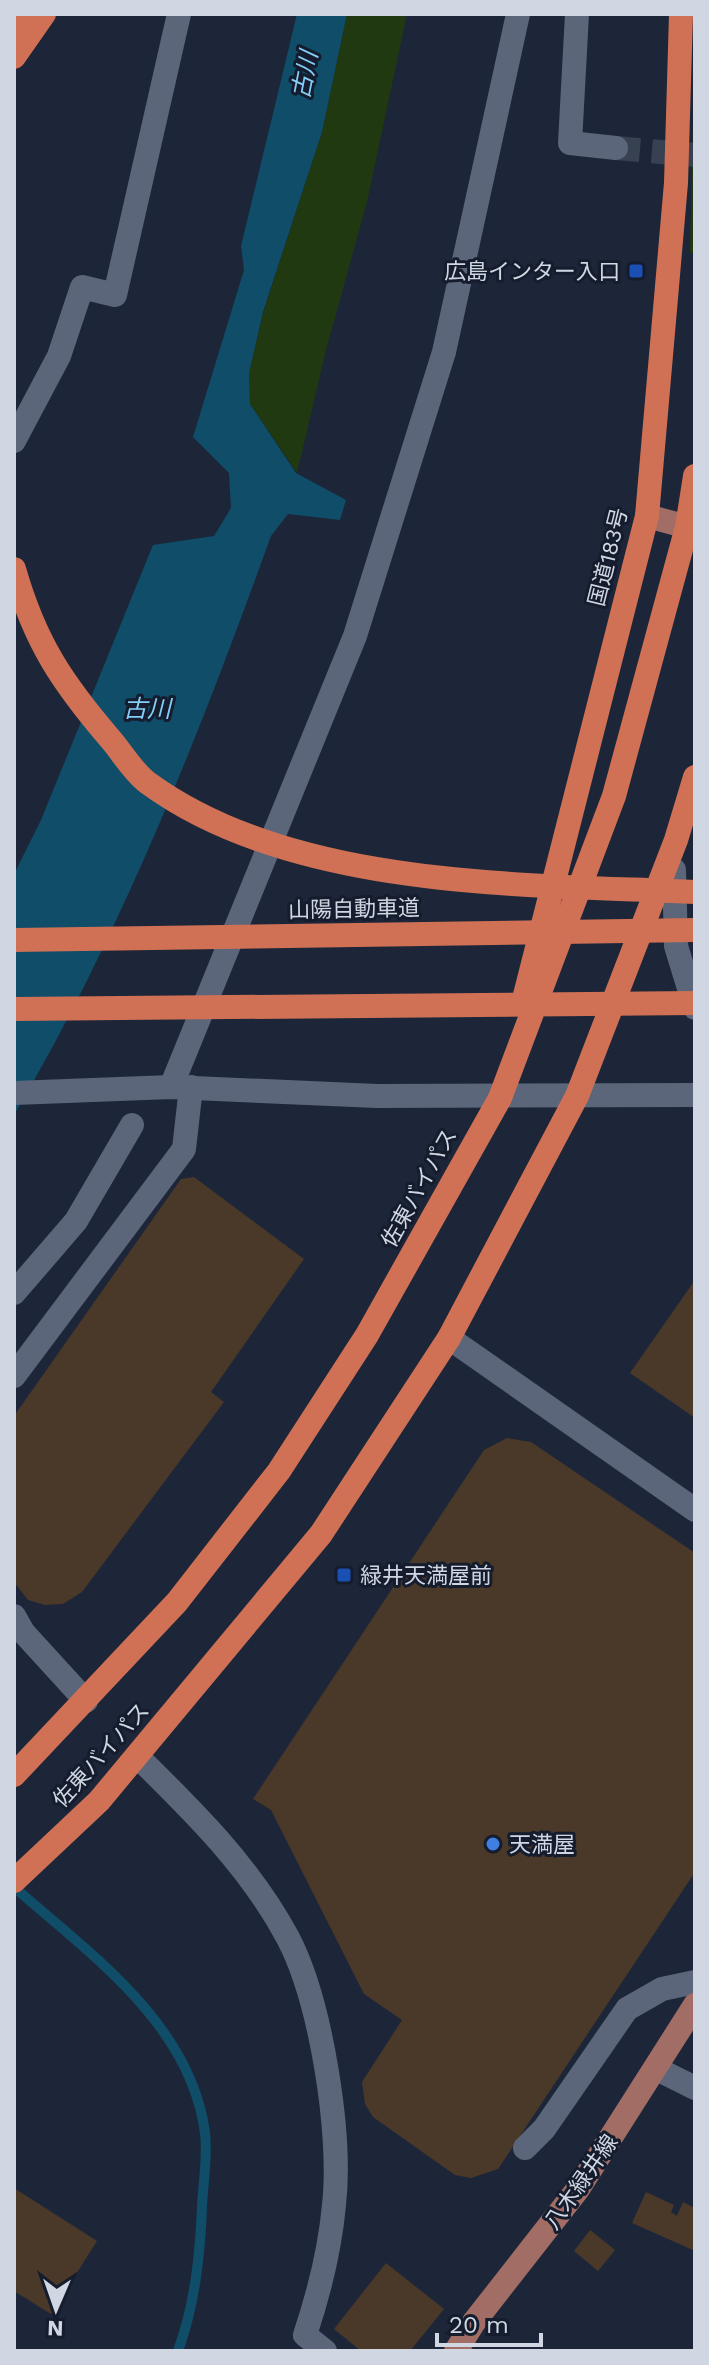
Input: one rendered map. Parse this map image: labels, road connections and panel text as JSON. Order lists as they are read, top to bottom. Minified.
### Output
{"streets":{"highway":["国道183号","山陽自動車道","佐東バイパス"],"main road":["八木緑井線"]},"crossings":[["国道183号","佐東バイパス"]],"water":["古川"],"places":{"transit":["広島インター入口","緑井天満屋前"],"other":["天満屋"]},"scale_bar":"20 m","north":"bottom"}
